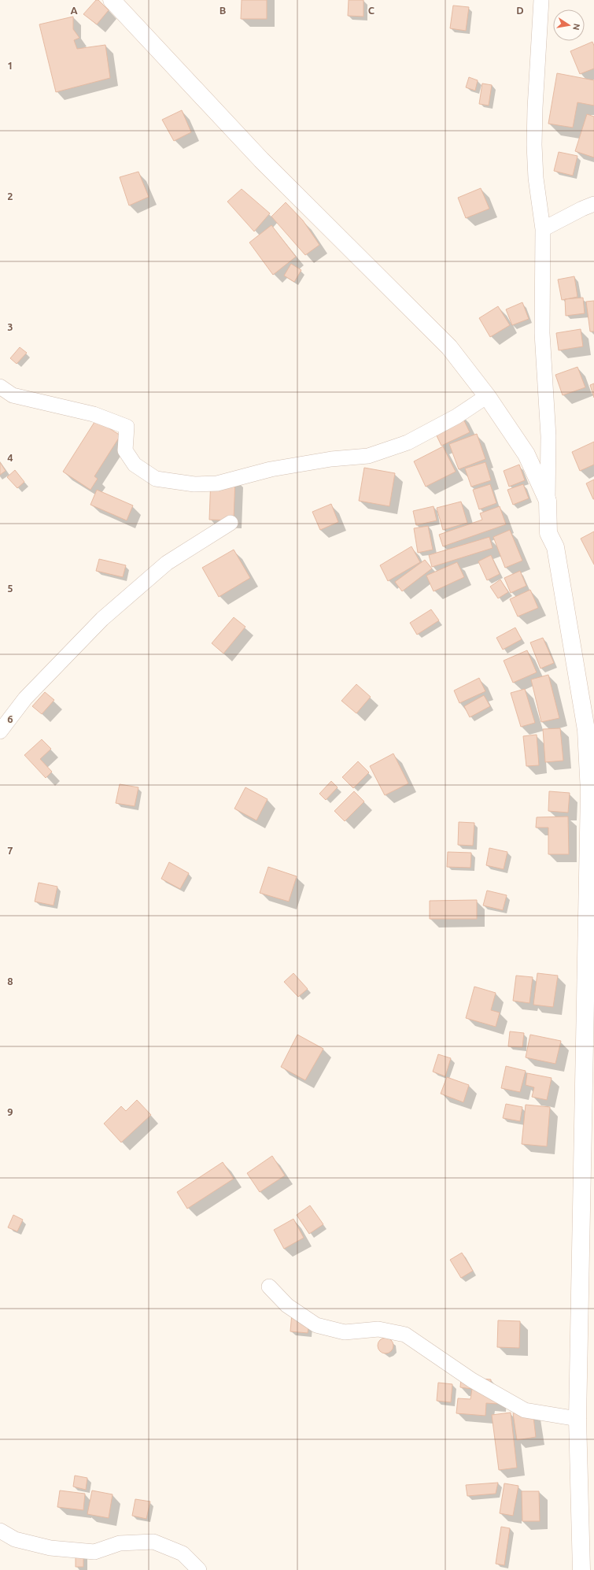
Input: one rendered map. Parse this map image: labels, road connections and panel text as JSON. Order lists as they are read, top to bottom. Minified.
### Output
{"north":"right","grid":{"columns":["A","B","C","D"],"rows":["1","2","3","4","5","6","7","8","9"]}}
